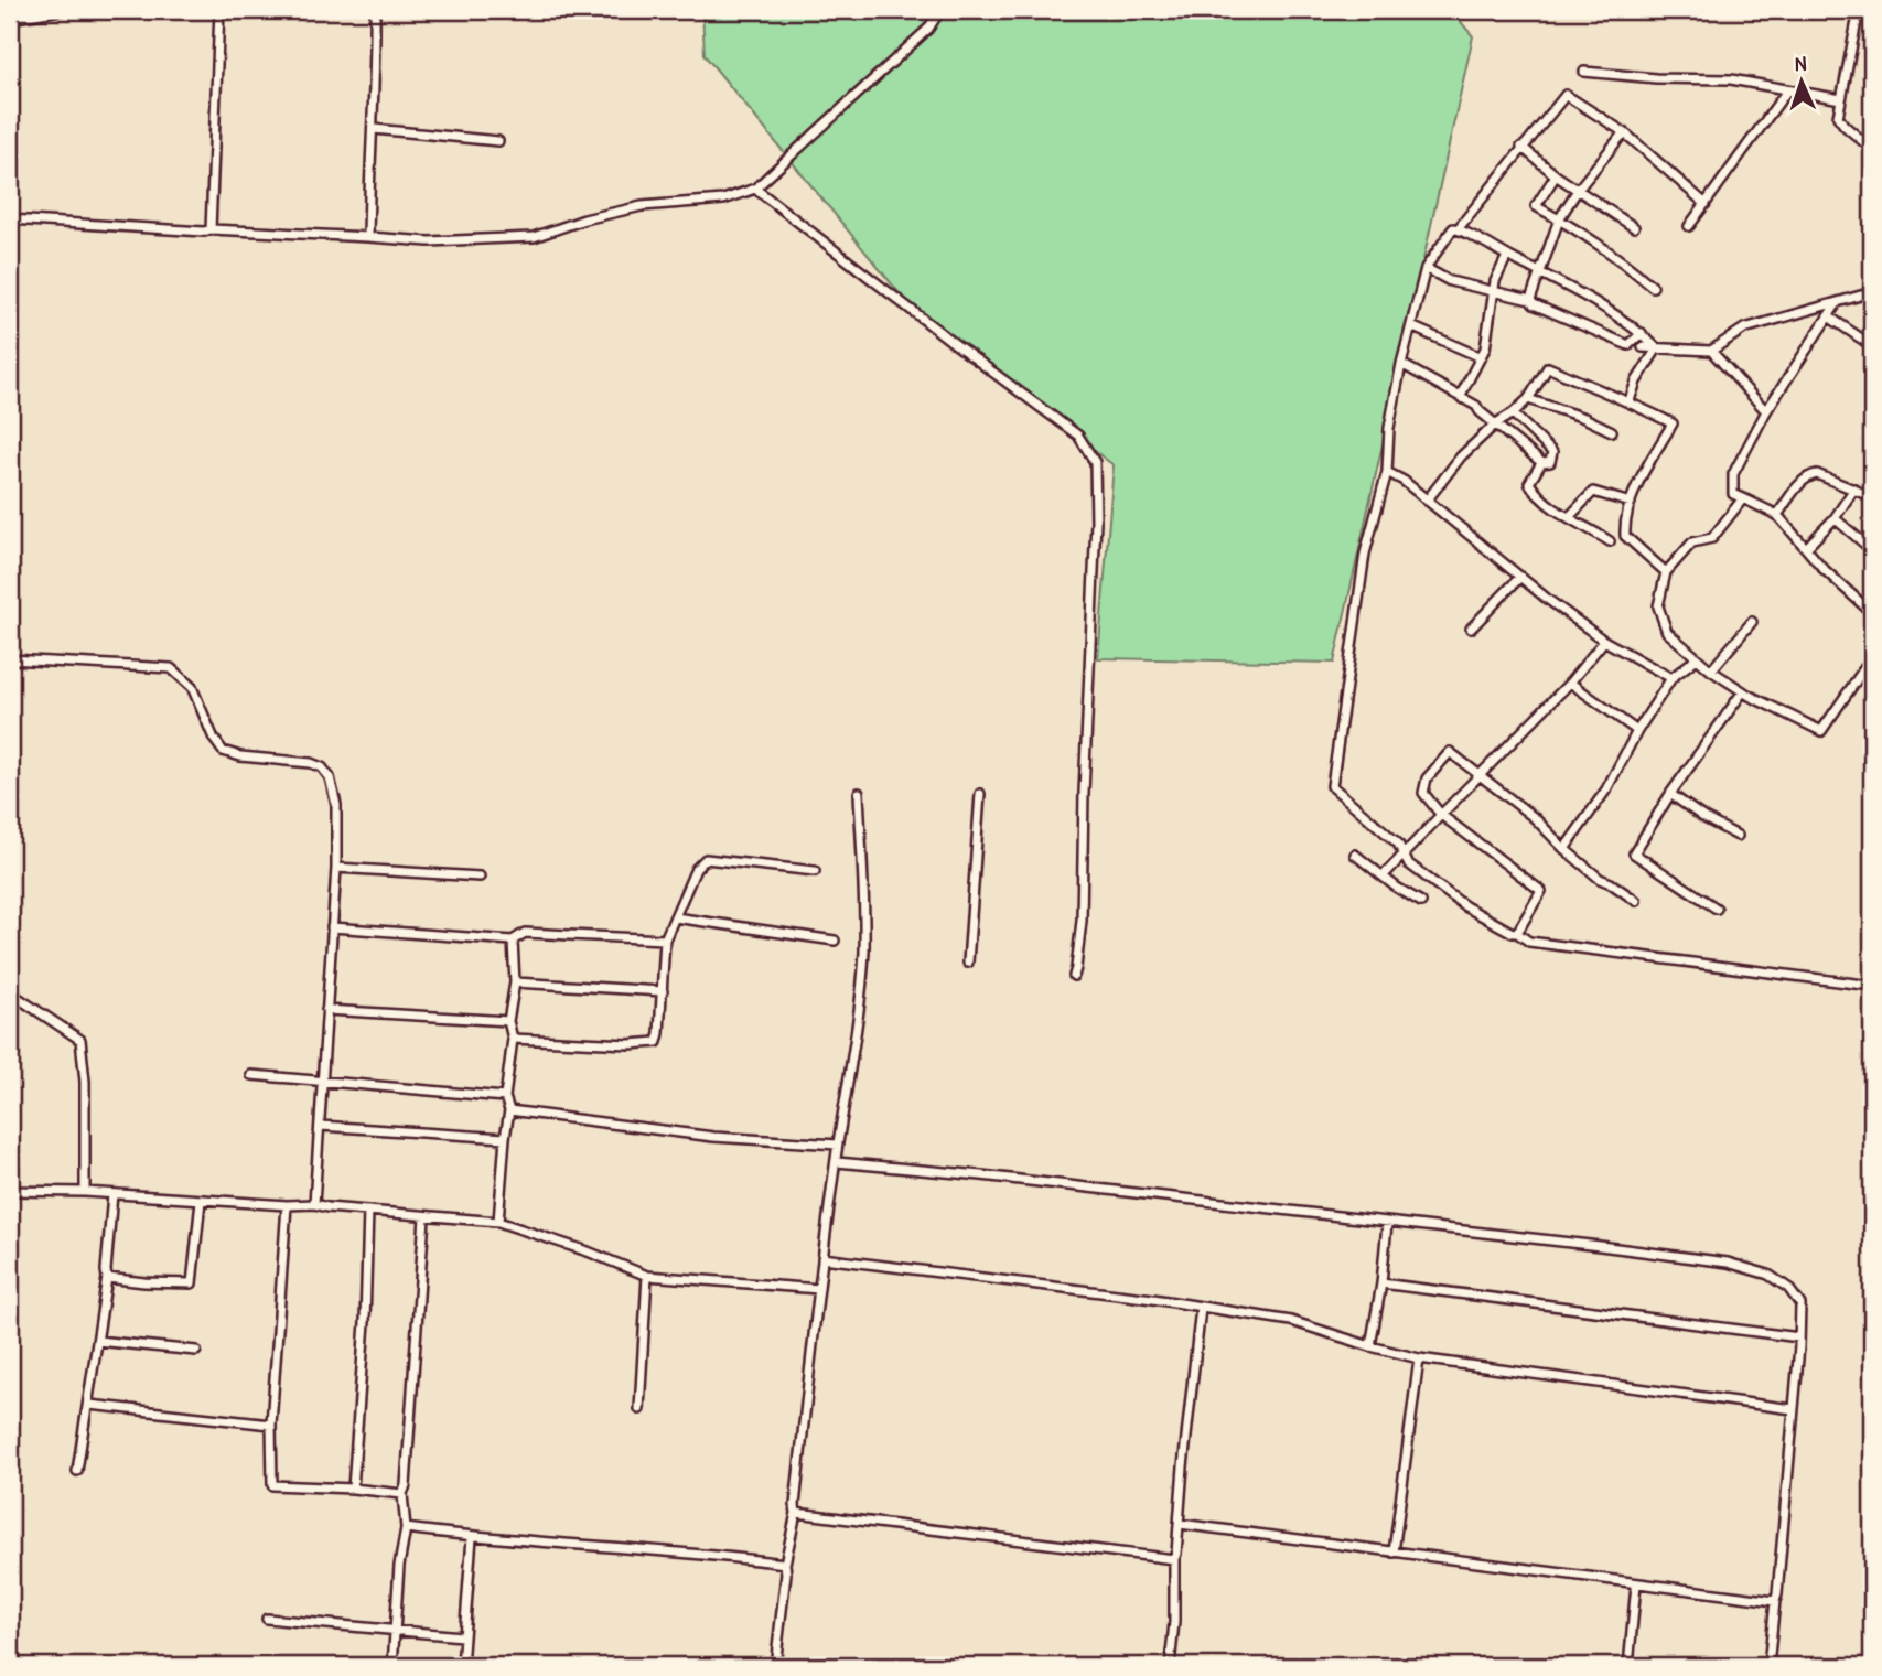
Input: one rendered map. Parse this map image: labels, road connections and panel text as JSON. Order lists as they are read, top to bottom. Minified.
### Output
{"north":"top"}
